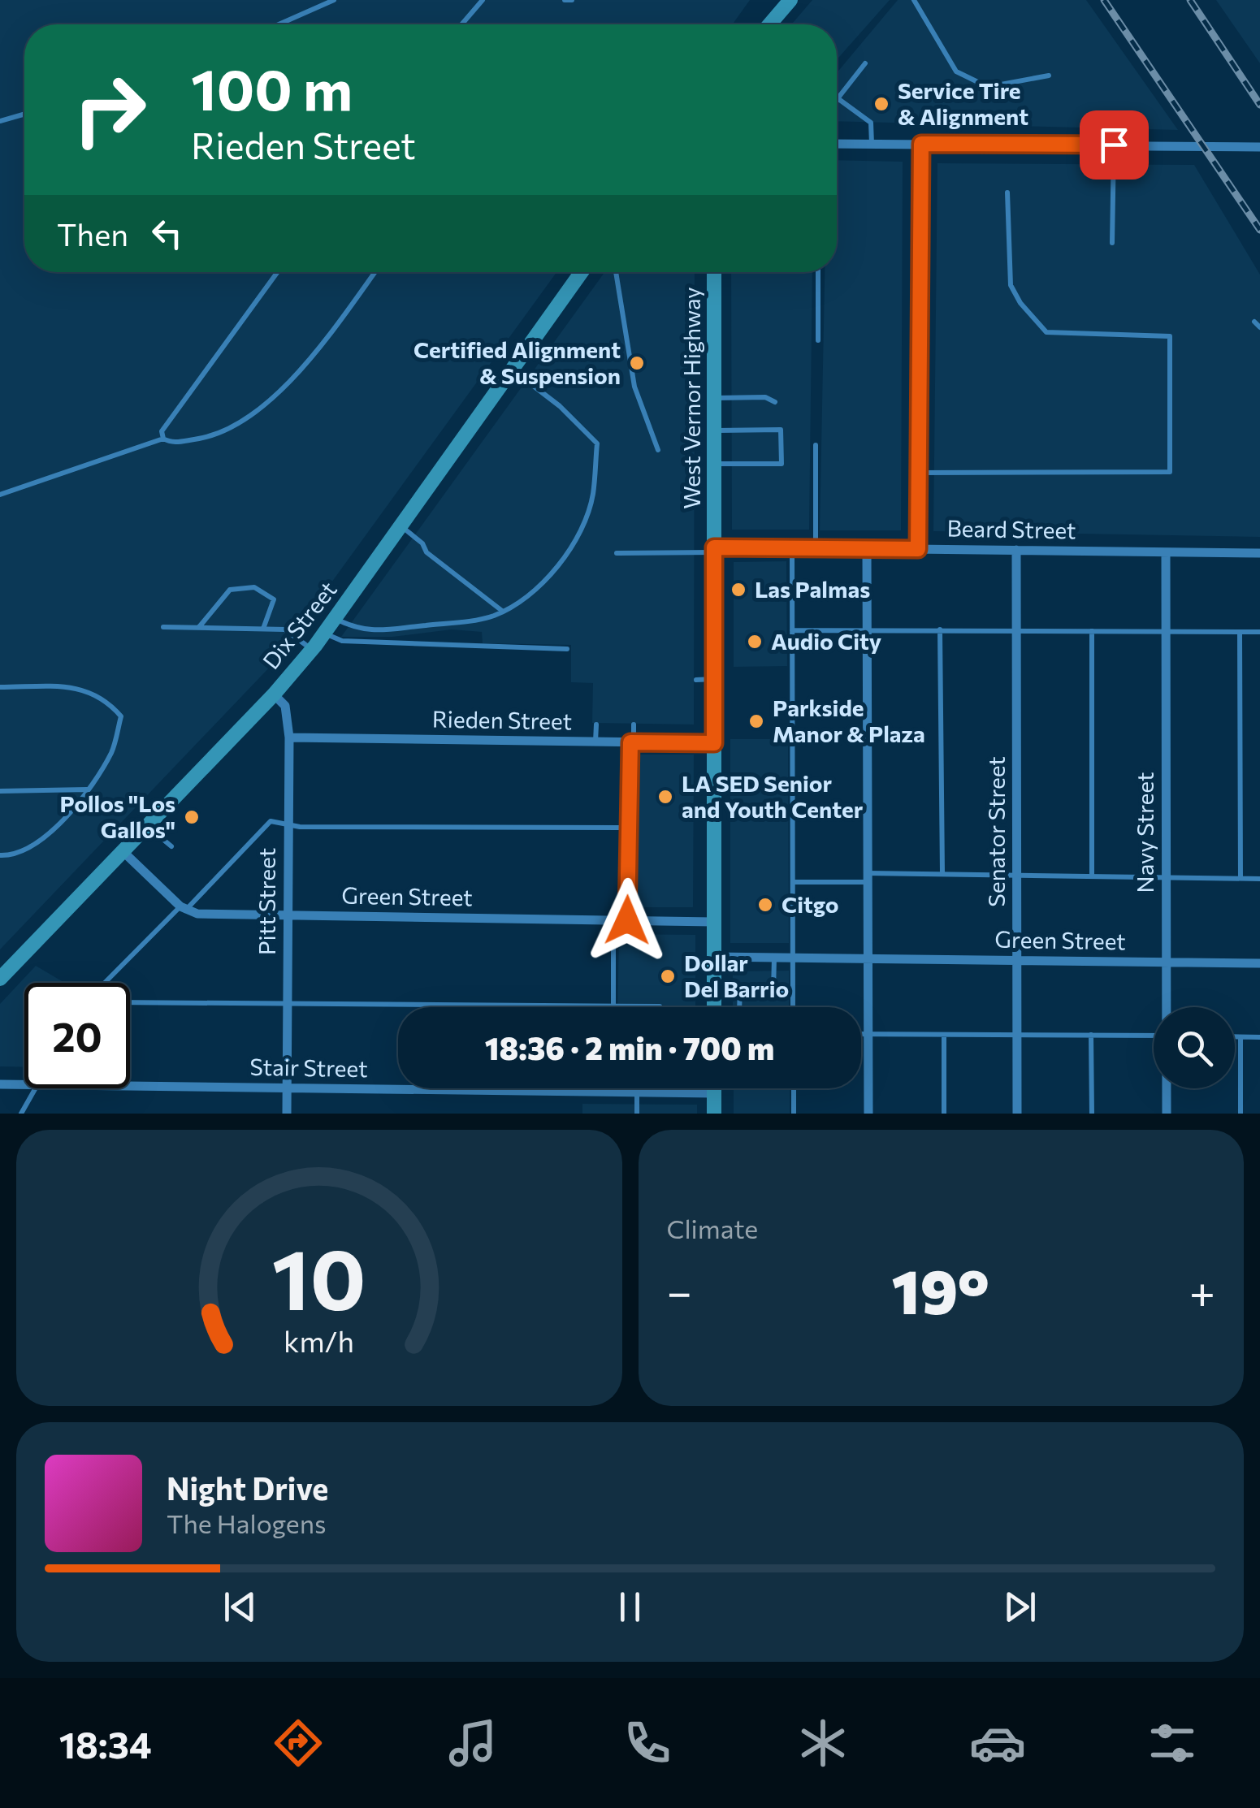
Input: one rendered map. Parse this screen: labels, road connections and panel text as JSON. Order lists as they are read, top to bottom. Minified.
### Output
{"streets":{"street":["West Vernor Highway","Beard Street","Dix Street","Rieden Street","Senator Street","Navy Street","Green Street","Pitt Street","Stair Street"]},"crossings":[["West Vernor Highway","Beard Street"],["West Vernor Highway","Rieden Street"],["West Vernor Highway","Green Street"],["Beard Street","Senator Street"],["Beard Street","Navy Street"],["Dix Street","Pitt Street"],["Rieden Street","Pitt Street"],["Senator Street","Green Street"],["Navy Street","Green Street"],["Green Street","Pitt Street"],["Pitt Street","Stair Street"]],"places":["Service Tire & Alignment","Certified Alignment & Suspension","Las Palmas","Audio City","Parkside Manor & Plaza","LA SED Senior and Youth Center","Pollos \"Los Gallos\"","Citgo","Dollar Del Barrio"],"page":{"turn":["100 m","Rieden Street"],"then":"Then","limit":"20","trip":"18:36 · 2 min · 700 m","tile":"Climate","heat":["−","19°","+"],"song":["Night Drive","The Halogens"],"tabs":"18:34","gauge":["10","km/h"]}}
